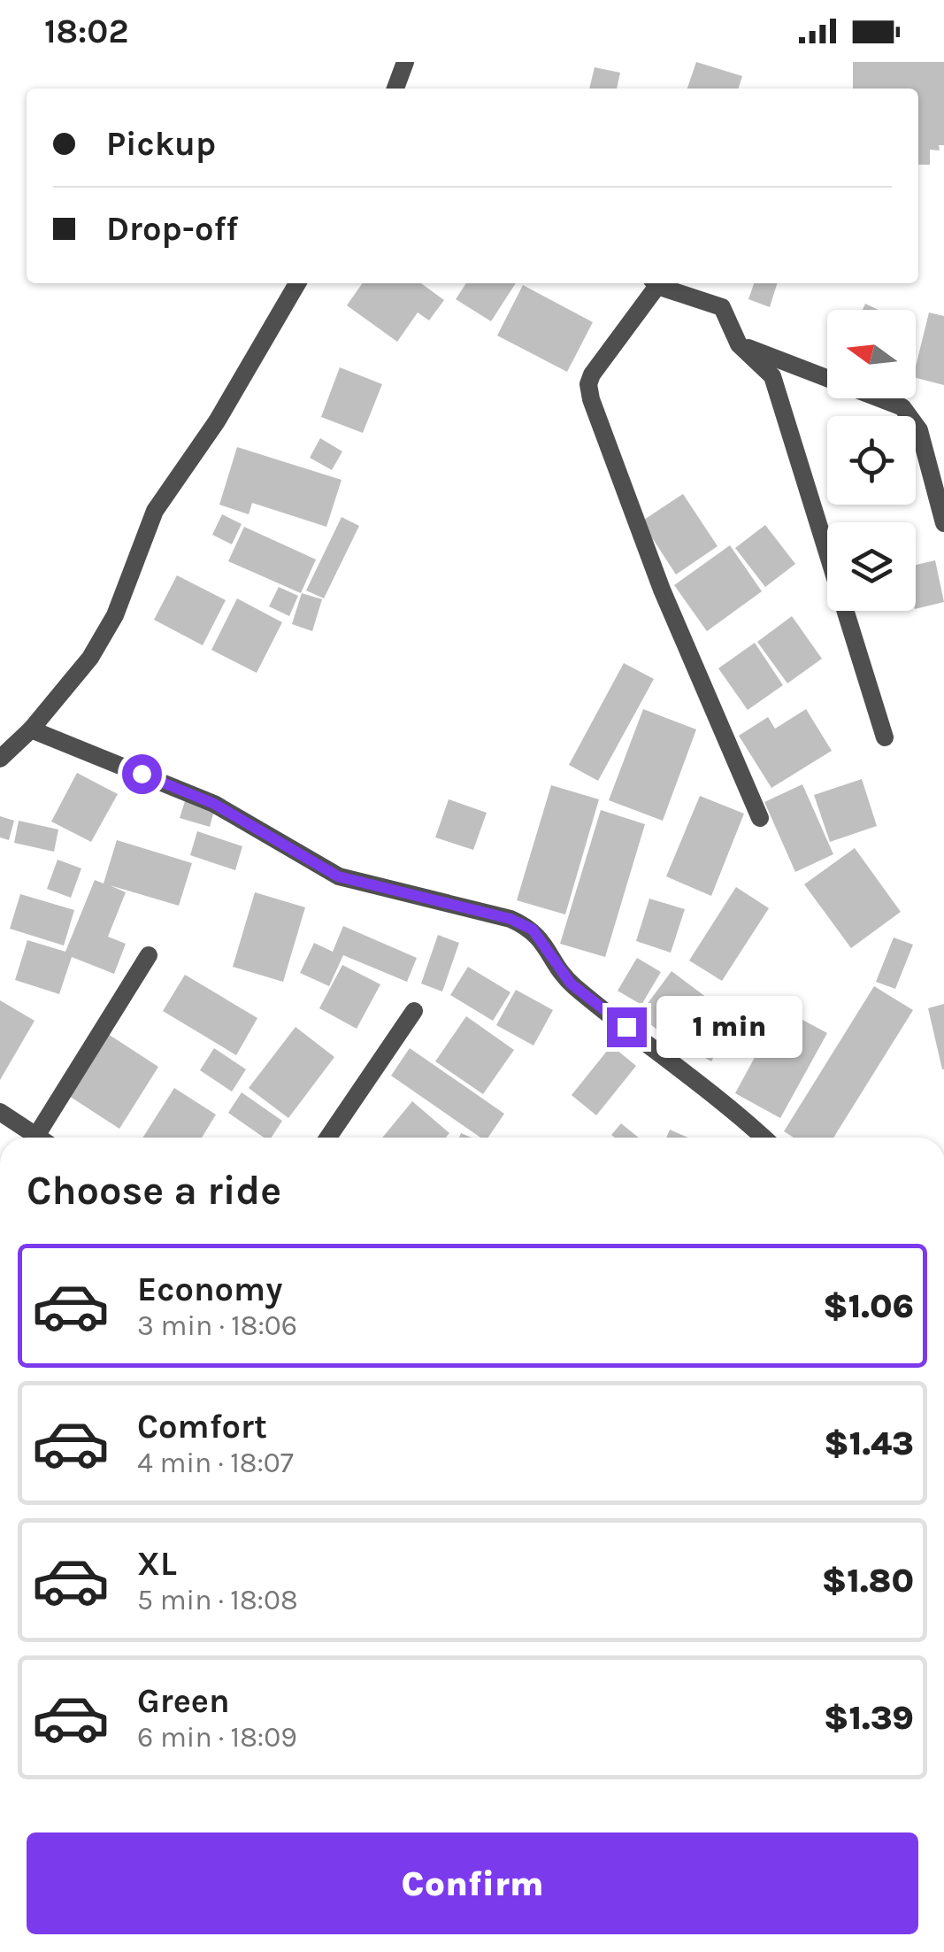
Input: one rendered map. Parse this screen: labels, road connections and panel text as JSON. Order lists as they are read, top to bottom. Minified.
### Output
{"north":"left","page":{"status":"18:02","banner":["Pickup","Drop-off"],"bubble":"1 min","heading":"Choose a ride","list":[{"name":"Economy","note":"3 min · 18:06","value":"$1.06"},{"name":"Comfort","note":"4 min · 18:07","value":"$1.43"},{"name":"XL","note":"5 min · 18:08","value":"$1.80"},{"name":"Green","note":"6 min · 18:09","value":"$1.39"}],"buttons":"Confirm"}}
